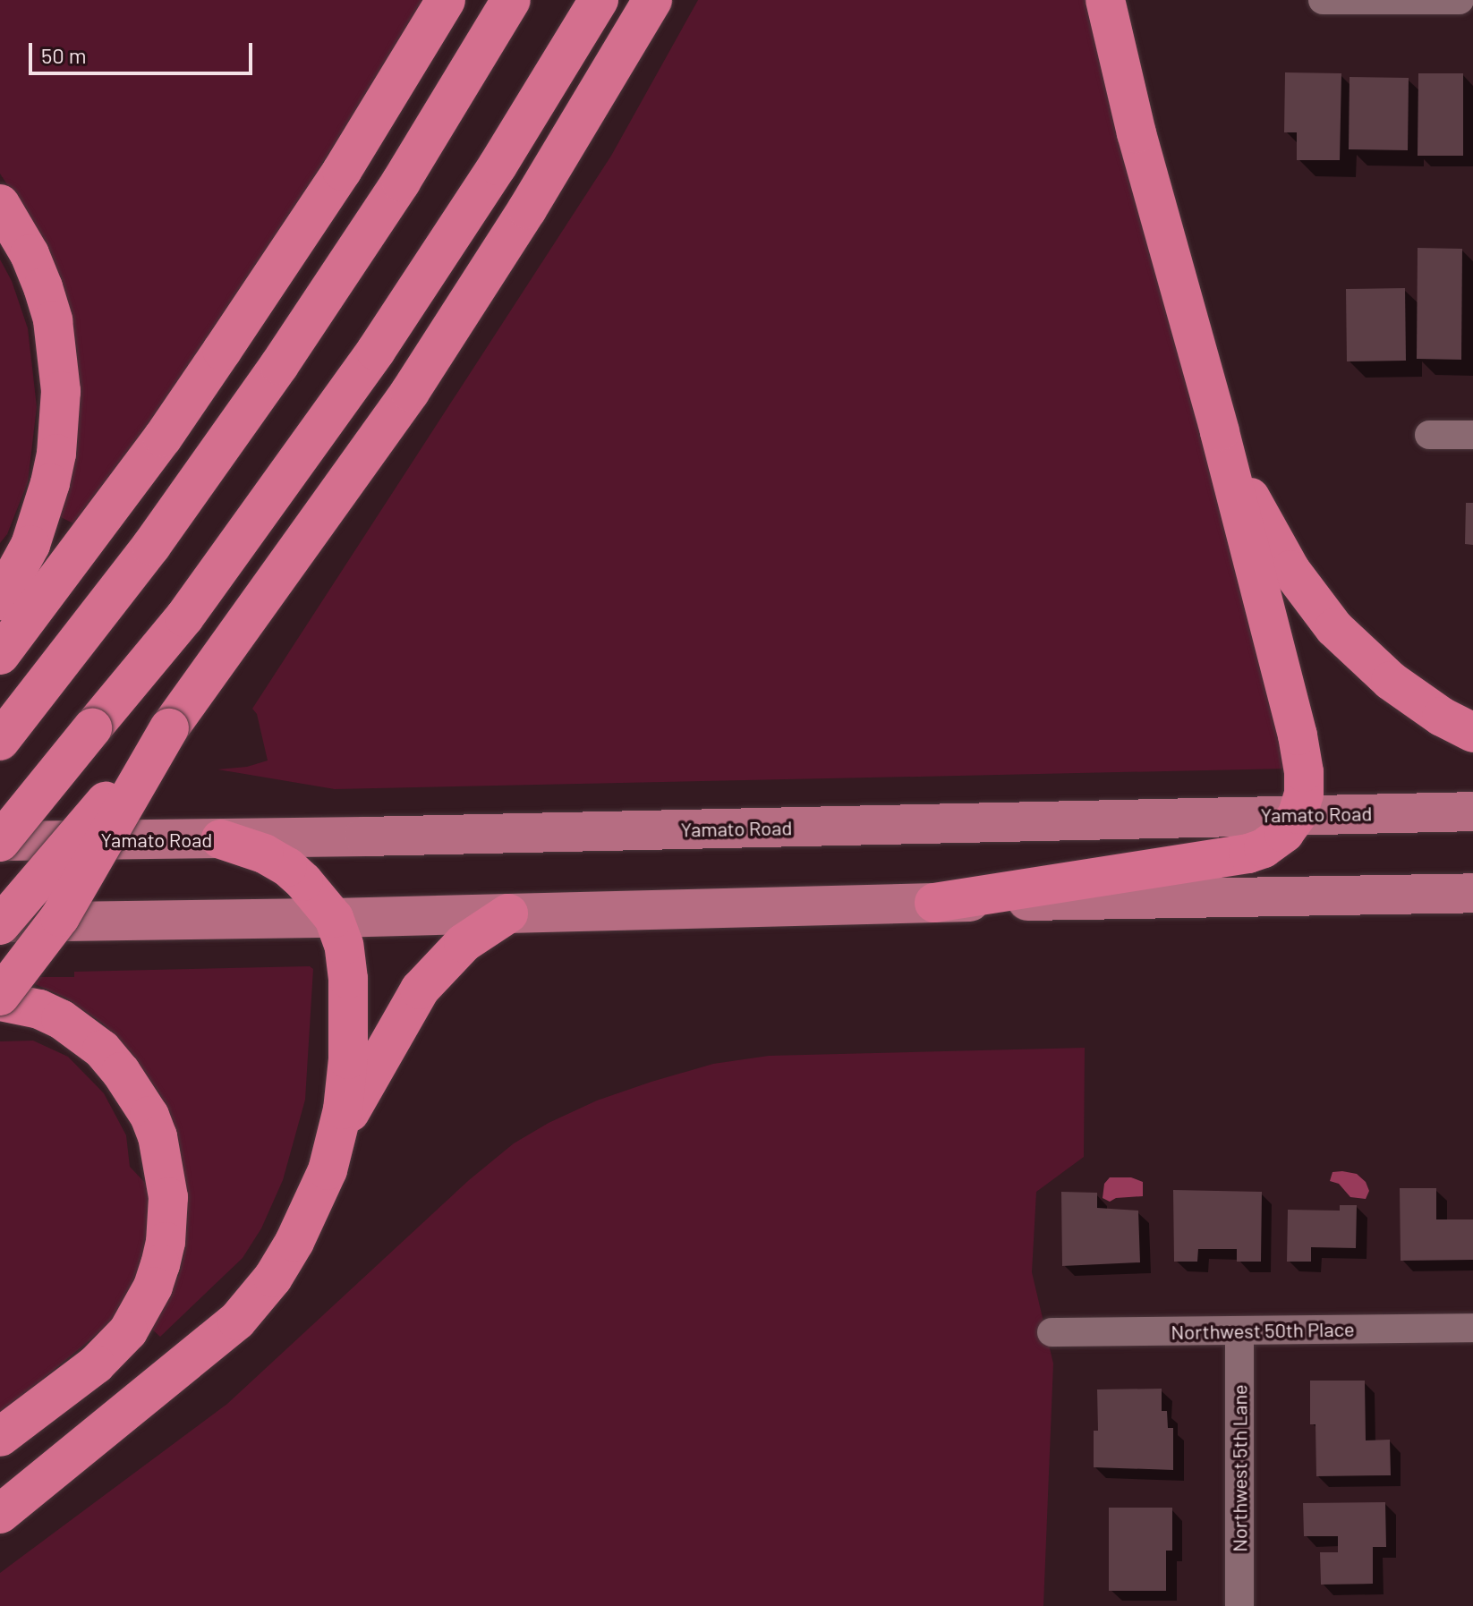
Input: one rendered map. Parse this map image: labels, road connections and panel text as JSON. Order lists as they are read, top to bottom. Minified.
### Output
{"streets":{"main road":["Yamato Road"],"street":["Northwest 50th Place","Northwest 5th Lane"]},"crossings":[["Northwest 50th Place","Northwest 5th Lane"]],"scale_bar":"50 m"}
